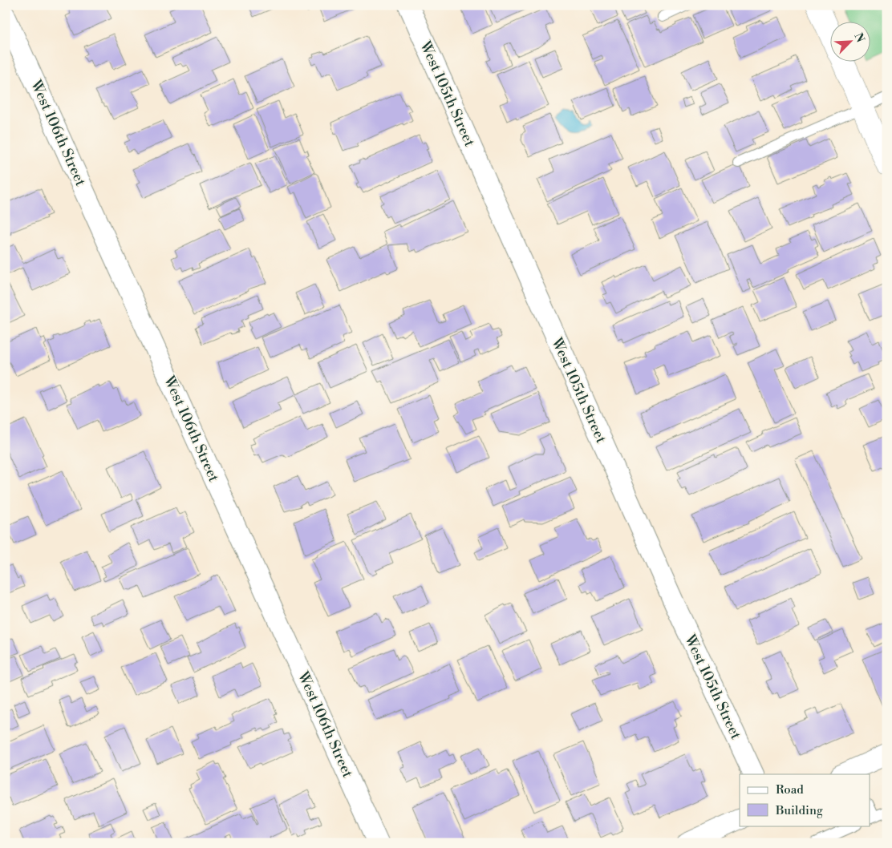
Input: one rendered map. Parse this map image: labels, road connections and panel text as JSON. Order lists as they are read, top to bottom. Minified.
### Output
{"streets":{"street":["West 105th Street","West 106th Street"]},"legend":["Road","Building"],"north":"top right"}
